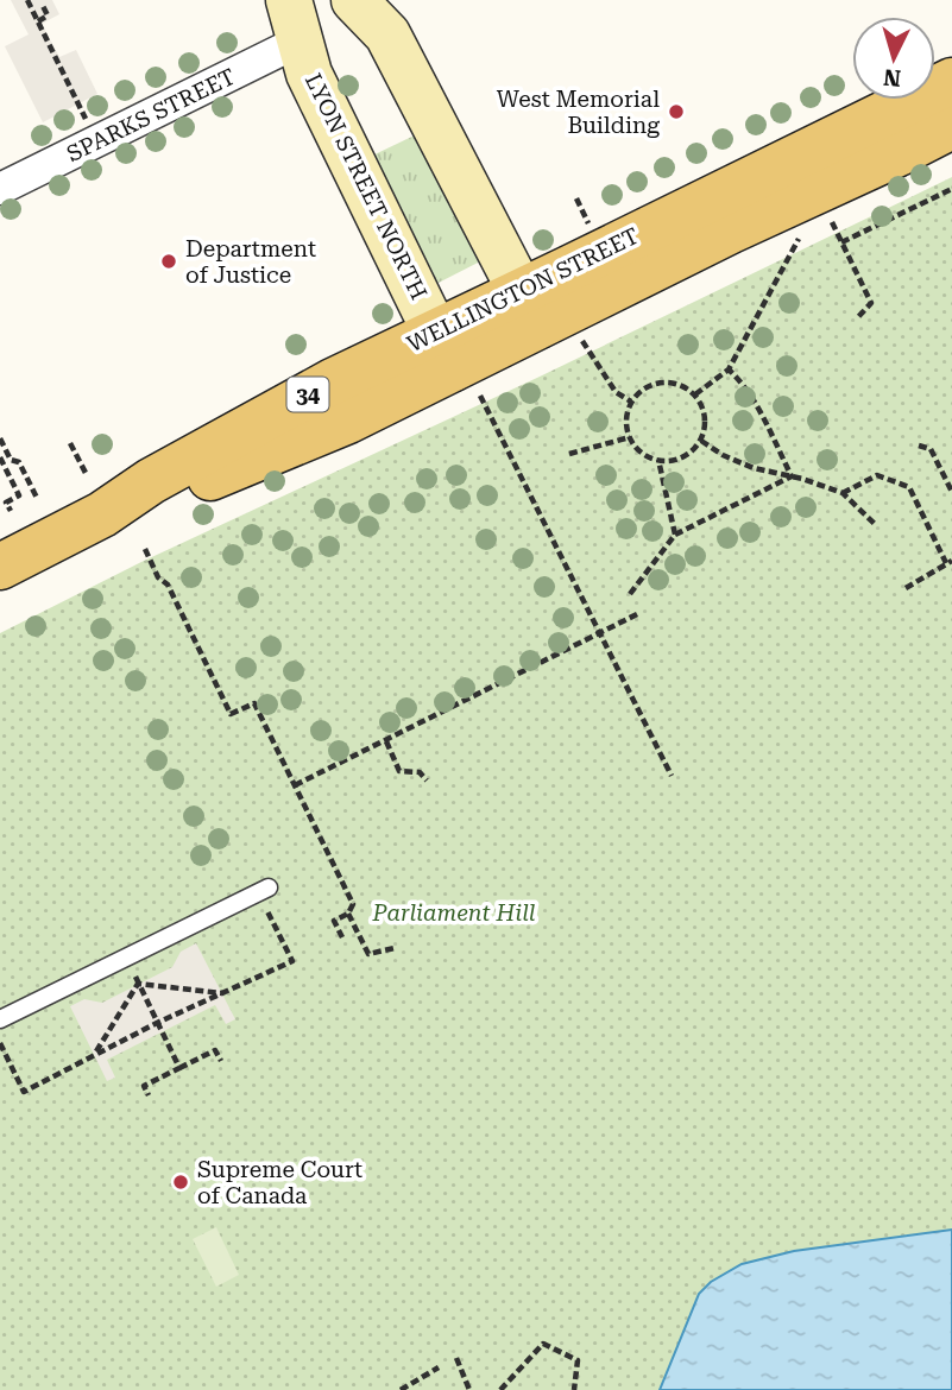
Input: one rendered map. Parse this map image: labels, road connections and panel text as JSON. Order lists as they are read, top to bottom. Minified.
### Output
{"streets":{"main road":["LYON STREET NORTH","WELLINGTON STREET","34"],"street":["SPARKS STREET"]},"crossings":[["SPARKS STREET","LYON STREET NORTH"],["LYON STREET NORTH","WELLINGTON STREET"]],"parks":["Parliament Hill"],"places":["West Memorial Building","Department of Justice","Supreme Court of Canada"],"north":"bottom"}
